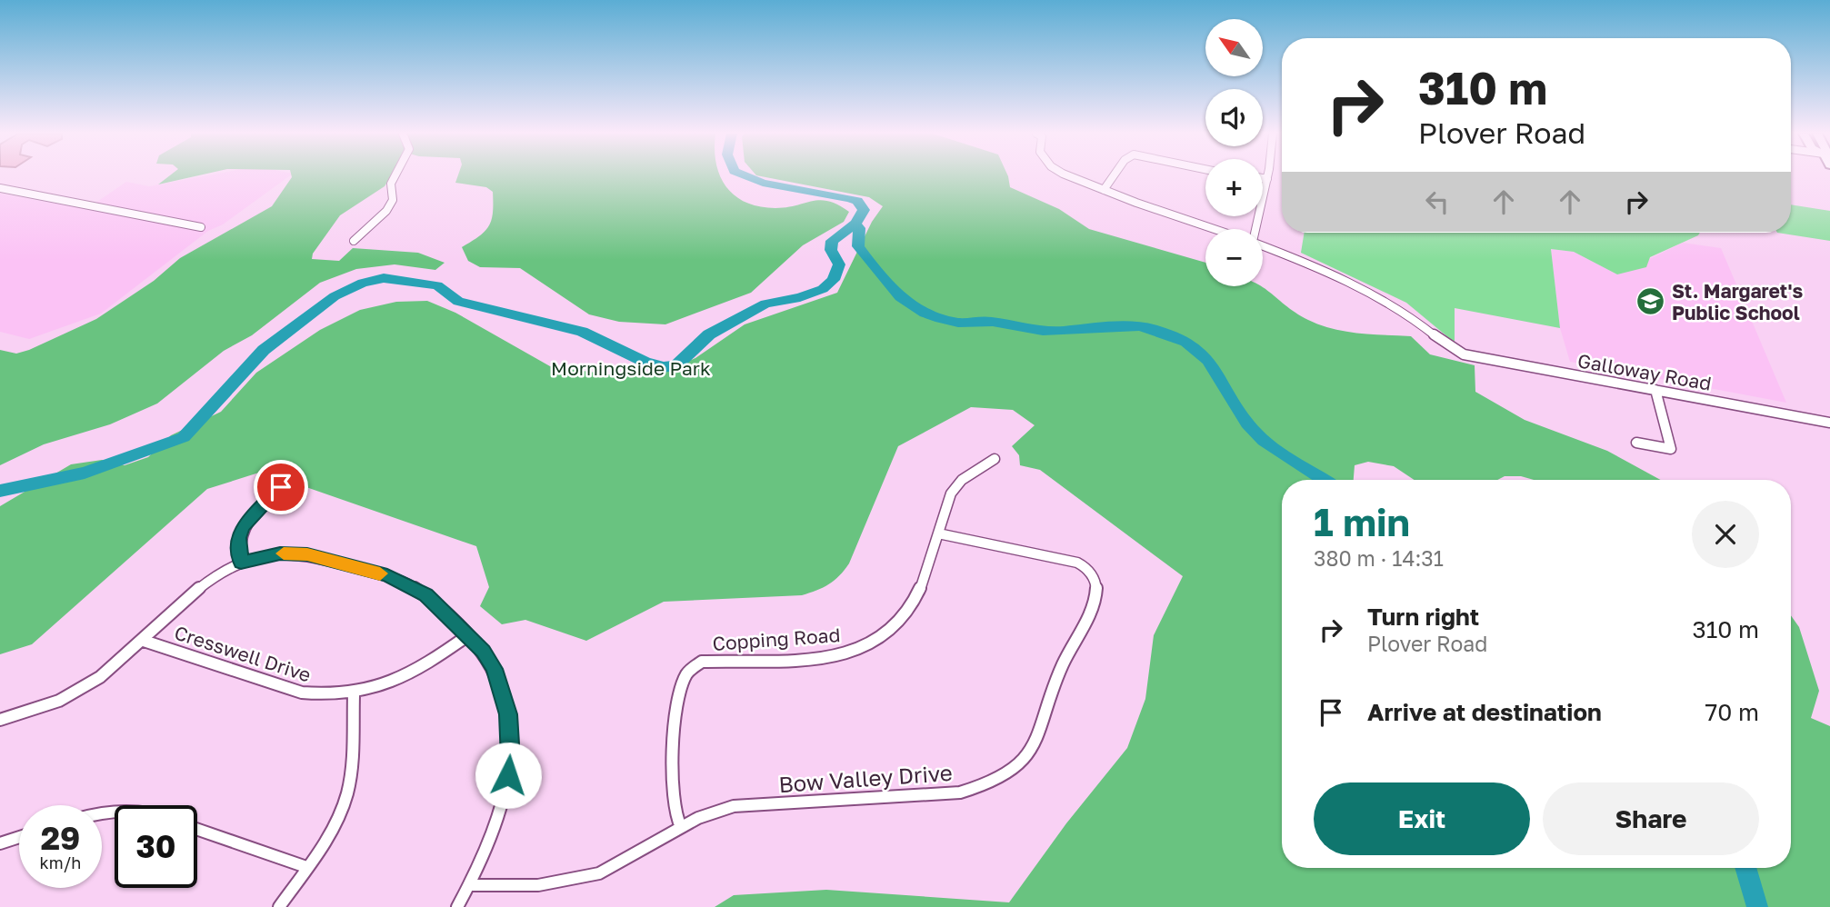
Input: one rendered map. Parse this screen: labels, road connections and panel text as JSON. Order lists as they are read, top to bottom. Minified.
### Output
{"streets":{"street":["Galloway Road","Copping Road","Cresswell Drive","Bow Valley Drive"]},"crossings":[["Copping Road","Bow Valley Drive"]],"parks":["Morningside Park"],"places":{"school or university":["St. Margaret's Public School"]},"north":"top left","page":{"map_buttons":["+","−"],"turn":["310 m","Plover Road"],"heading":["1 min","380 m · 14:31"],"list":[{"name":"Turn right","note":"Plover Road","value":"310 m"},{"name":"Arrive at destination","value":"70 m"}],"buttons":["Exit","Share"],"speed":"29 km/h","limit":"30"}}
